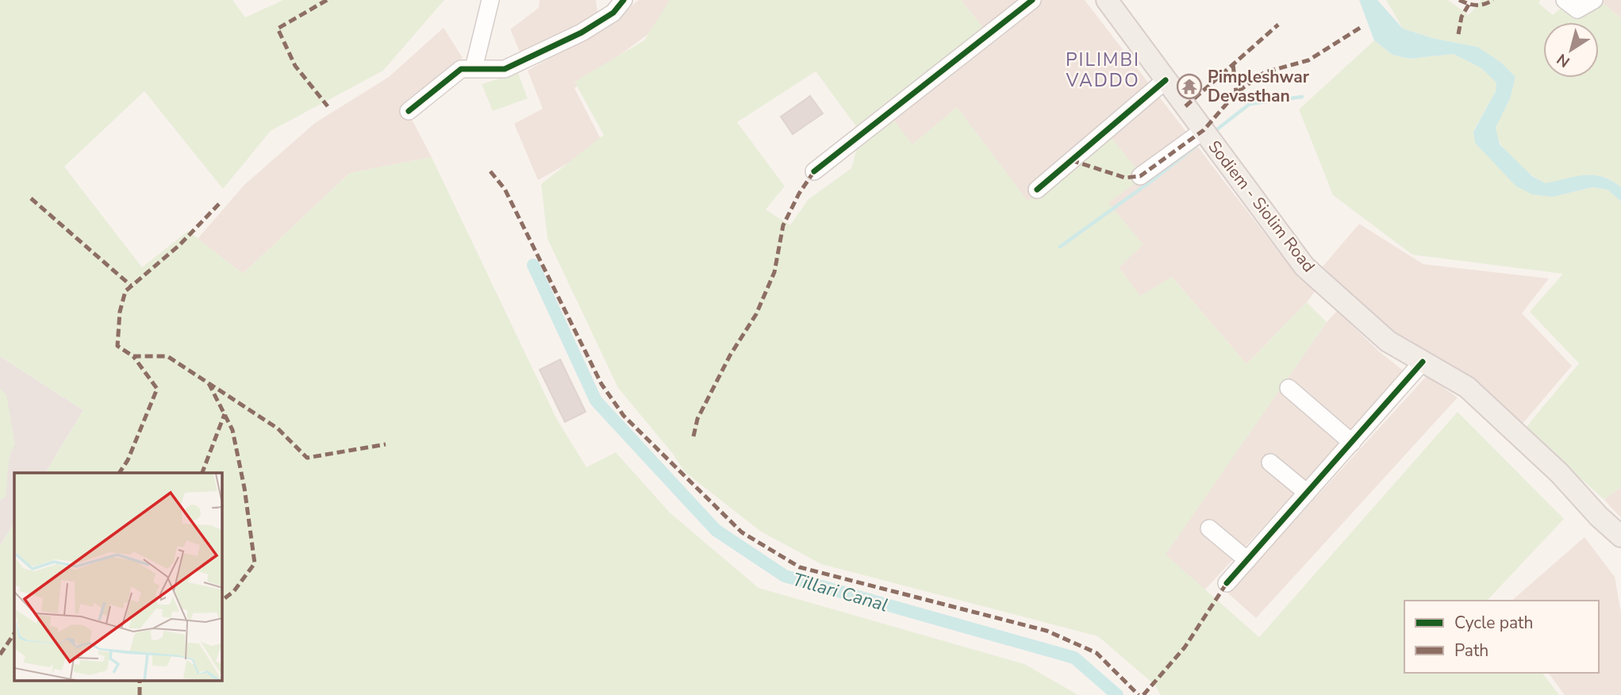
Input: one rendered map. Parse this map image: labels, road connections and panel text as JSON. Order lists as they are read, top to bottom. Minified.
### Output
{"streets":{"main road":["Sodiem - Siolim Road"]},"districts":["PILIMBI VADDO"],"water":["Tillari Canal"],"places":{"temple":["Pimpleshwar Devasthan"]},"legend":["Cycle path","Path"],"north":"bottom left"}
